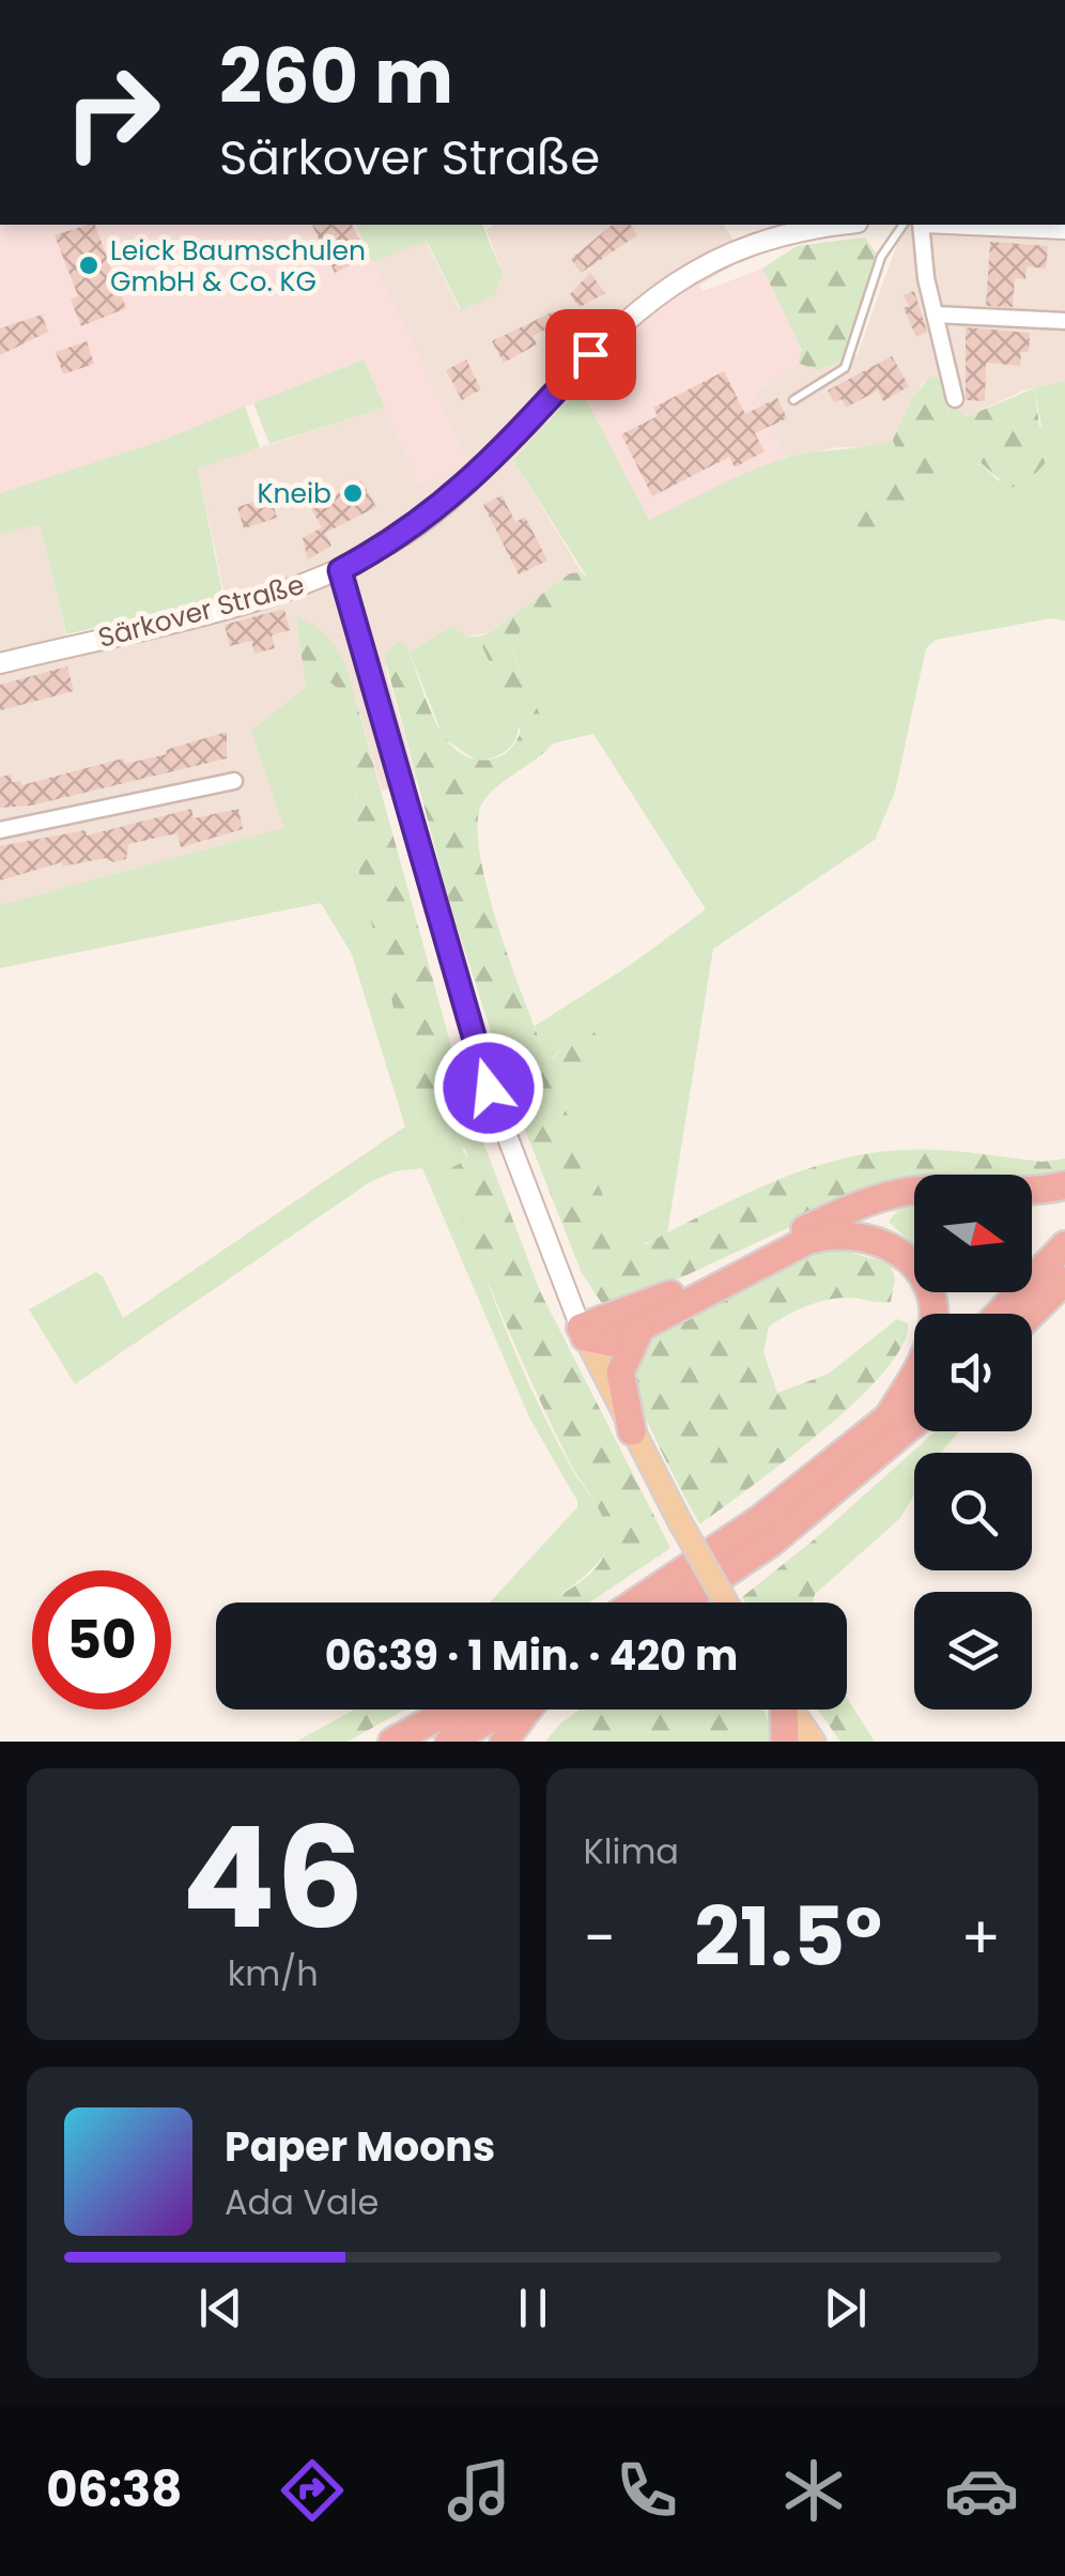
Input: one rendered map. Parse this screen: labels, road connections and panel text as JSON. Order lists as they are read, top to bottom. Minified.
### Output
{"streets":{"main road":["Särkover Straße"]},"places":["Leick Baumschulen GmbH & Co. KG","Kneib"],"north":"right","page":{"turn":["260 m","Särkover Straße"],"limit":"50","trip":"06:39 · 1 Min. · 420 m","tile":[["46","km/h"],"Klima"],"heat":["−","21.5°","+"],"song":["Paper Moons","Ada Vale"],"tabs":"06:38"}}
